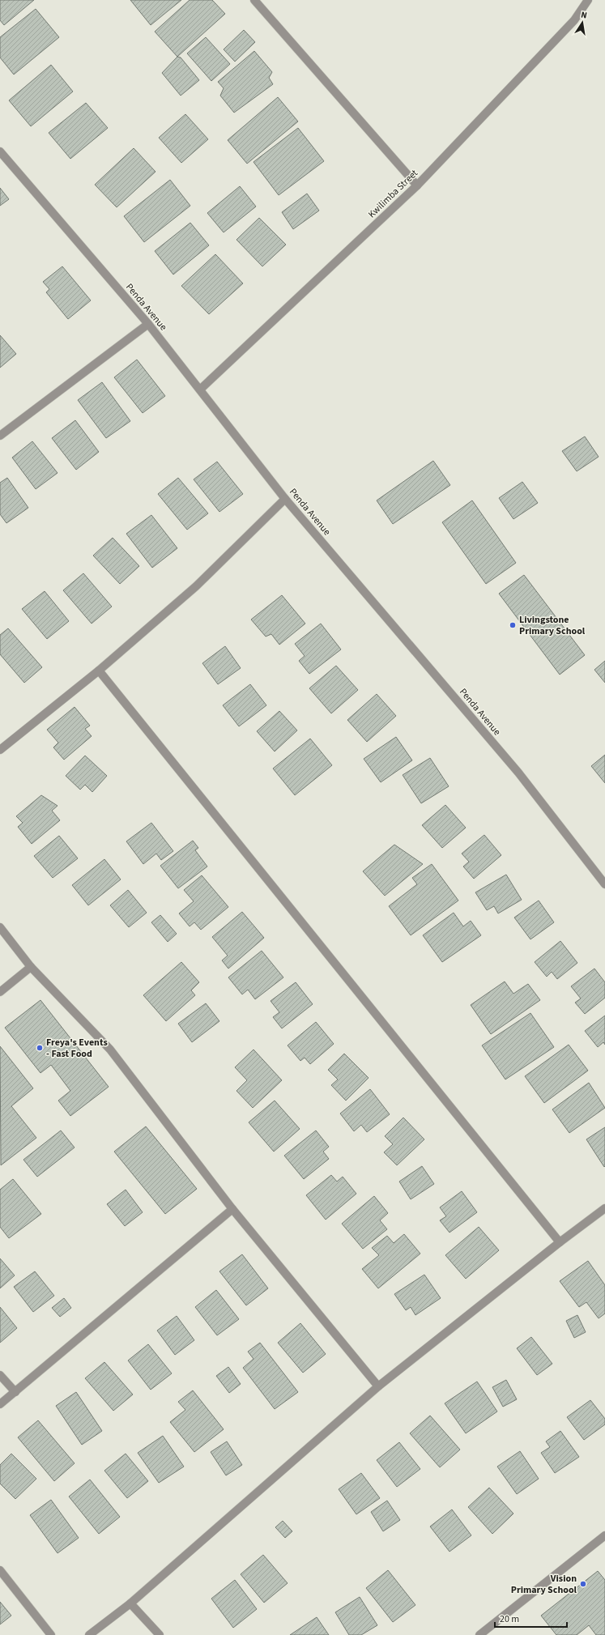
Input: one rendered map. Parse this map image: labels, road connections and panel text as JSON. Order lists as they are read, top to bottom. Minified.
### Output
{"streets":{"street":["Kwilimba Street","Penda Avenue"]},"crossings":[["Kwilimba Street","Penda Avenue"]],"places":["Livingstone Primary School","Freya's Events - Fast Food","Vision Primary School"],"scale_bar":"20 m","north":"top"}
